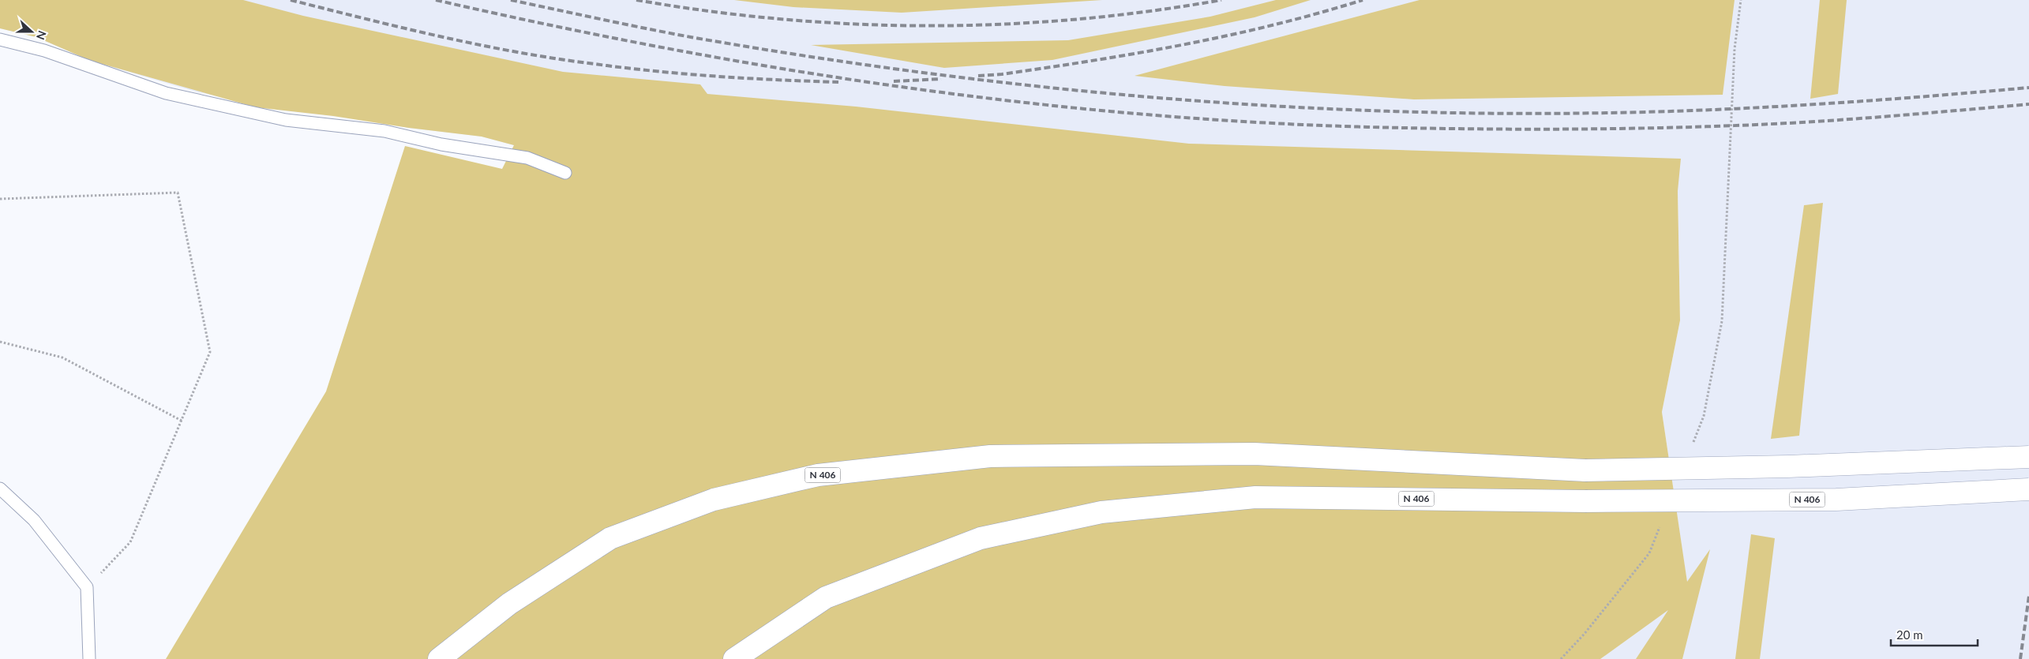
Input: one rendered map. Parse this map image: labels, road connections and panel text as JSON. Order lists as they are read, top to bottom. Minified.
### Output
{"streets":{"highway":["N 406"]},"scale_bar":"20 m","north":"right"}
